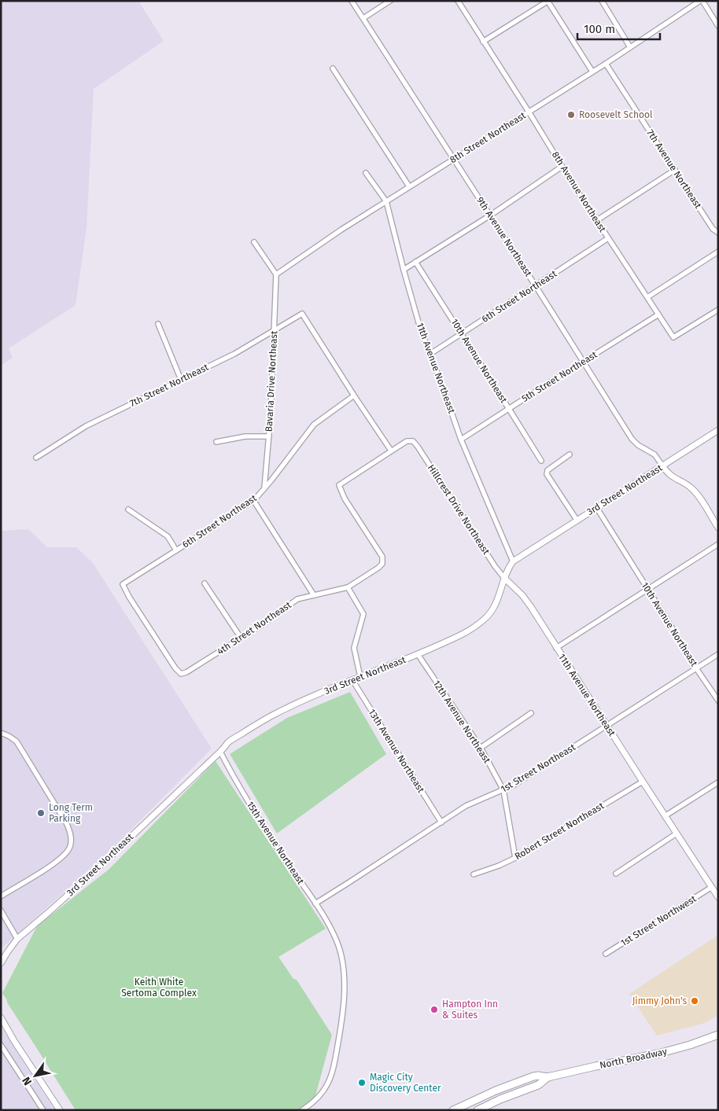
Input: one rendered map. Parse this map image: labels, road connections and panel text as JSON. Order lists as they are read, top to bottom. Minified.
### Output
{"streets":{"main road":["North Broadway"],"street":["8th Street Northeast","7th Avenue Northeast","8th Avenue Northeast","9th Avenue Northeast","6th Street Northeast","10th Avenue Northeast","11th Avenue Northeast","5th Street Northeast","Bavaria Drive Northeast","7th Street Northeast","3rd Street Northeast","Hillcrest Drive Northeast","4th Street Northeast","12th Avenue Northeast","13th Avenue Northeast","1st Street Northeast","Robert Street Northeast","15th Avenue Northeast","1st Street Northwest"]},"crossings":[["8th Street Northeast","7th Avenue Northeast"],["8th Street Northeast","8th Avenue Northeast"],["8th Street Northeast","9th Avenue Northeast"],["8th Street Northeast","11th Avenue Northeast"],["8th Street Northeast","Bavaria Drive Northeast"],["8th Avenue Northeast","6th Street Northeast"],["8th Avenue Northeast","5th Street Northeast"],["9th Avenue Northeast","6th Street Northeast"],["9th Avenue Northeast","5th Street Northeast"],["9th Avenue Northeast","3rd Street Northeast"],["6th Street Northeast","10th Avenue Northeast"],["6th Street Northeast","11th Avenue Northeast"],["6th Street Northeast","Bavaria Drive Northeast"],["6th Street Northeast","7th Street Northeast"],["6th Street Northeast","4th Street Northeast"],["10th Avenue Northeast","5th Street Northeast"],["10th Avenue Northeast","3rd Street Northeast"],["10th Avenue Northeast","1st Street Northeast"],["11th Avenue Northeast","5th Street Northeast"],["11th Avenue Northeast","3rd Street Northeast"],["11th Avenue Northeast","Hillcrest Drive Northeast"],["11th Avenue Northeast","1st Street Northeast"],["11th Avenue Northeast","Robert Street Northeast"],["11th Avenue Northeast","1st Street Northwest"],["Bavaria Drive Northeast","7th Street Northeast"],["3rd Street Northeast","Hillcrest Drive Northeast"],["3rd Street Northeast","12th Avenue Northeast"],["3rd Street Northeast","13th Avenue Northeast"],["3rd Street Northeast","15th Avenue Northeast"],["Hillcrest Drive Northeast","4th Street Northeast"],["12th Avenue Northeast","1st Street Northeast"],["12th Avenue Northeast","Robert Street Northeast"],["13th Avenue Northeast","1st Street Northeast"],["1st Street Northeast","15th Avenue Northeast"]],"parks":["Keith White Sertoma Complex"],"places":["Roosevelt School","Long Term Parking","Jimmy John's","Hampton Inn & Suites","Magic City Discovery Center"],"scale_bar":"100 m","north":"bottom left"}
